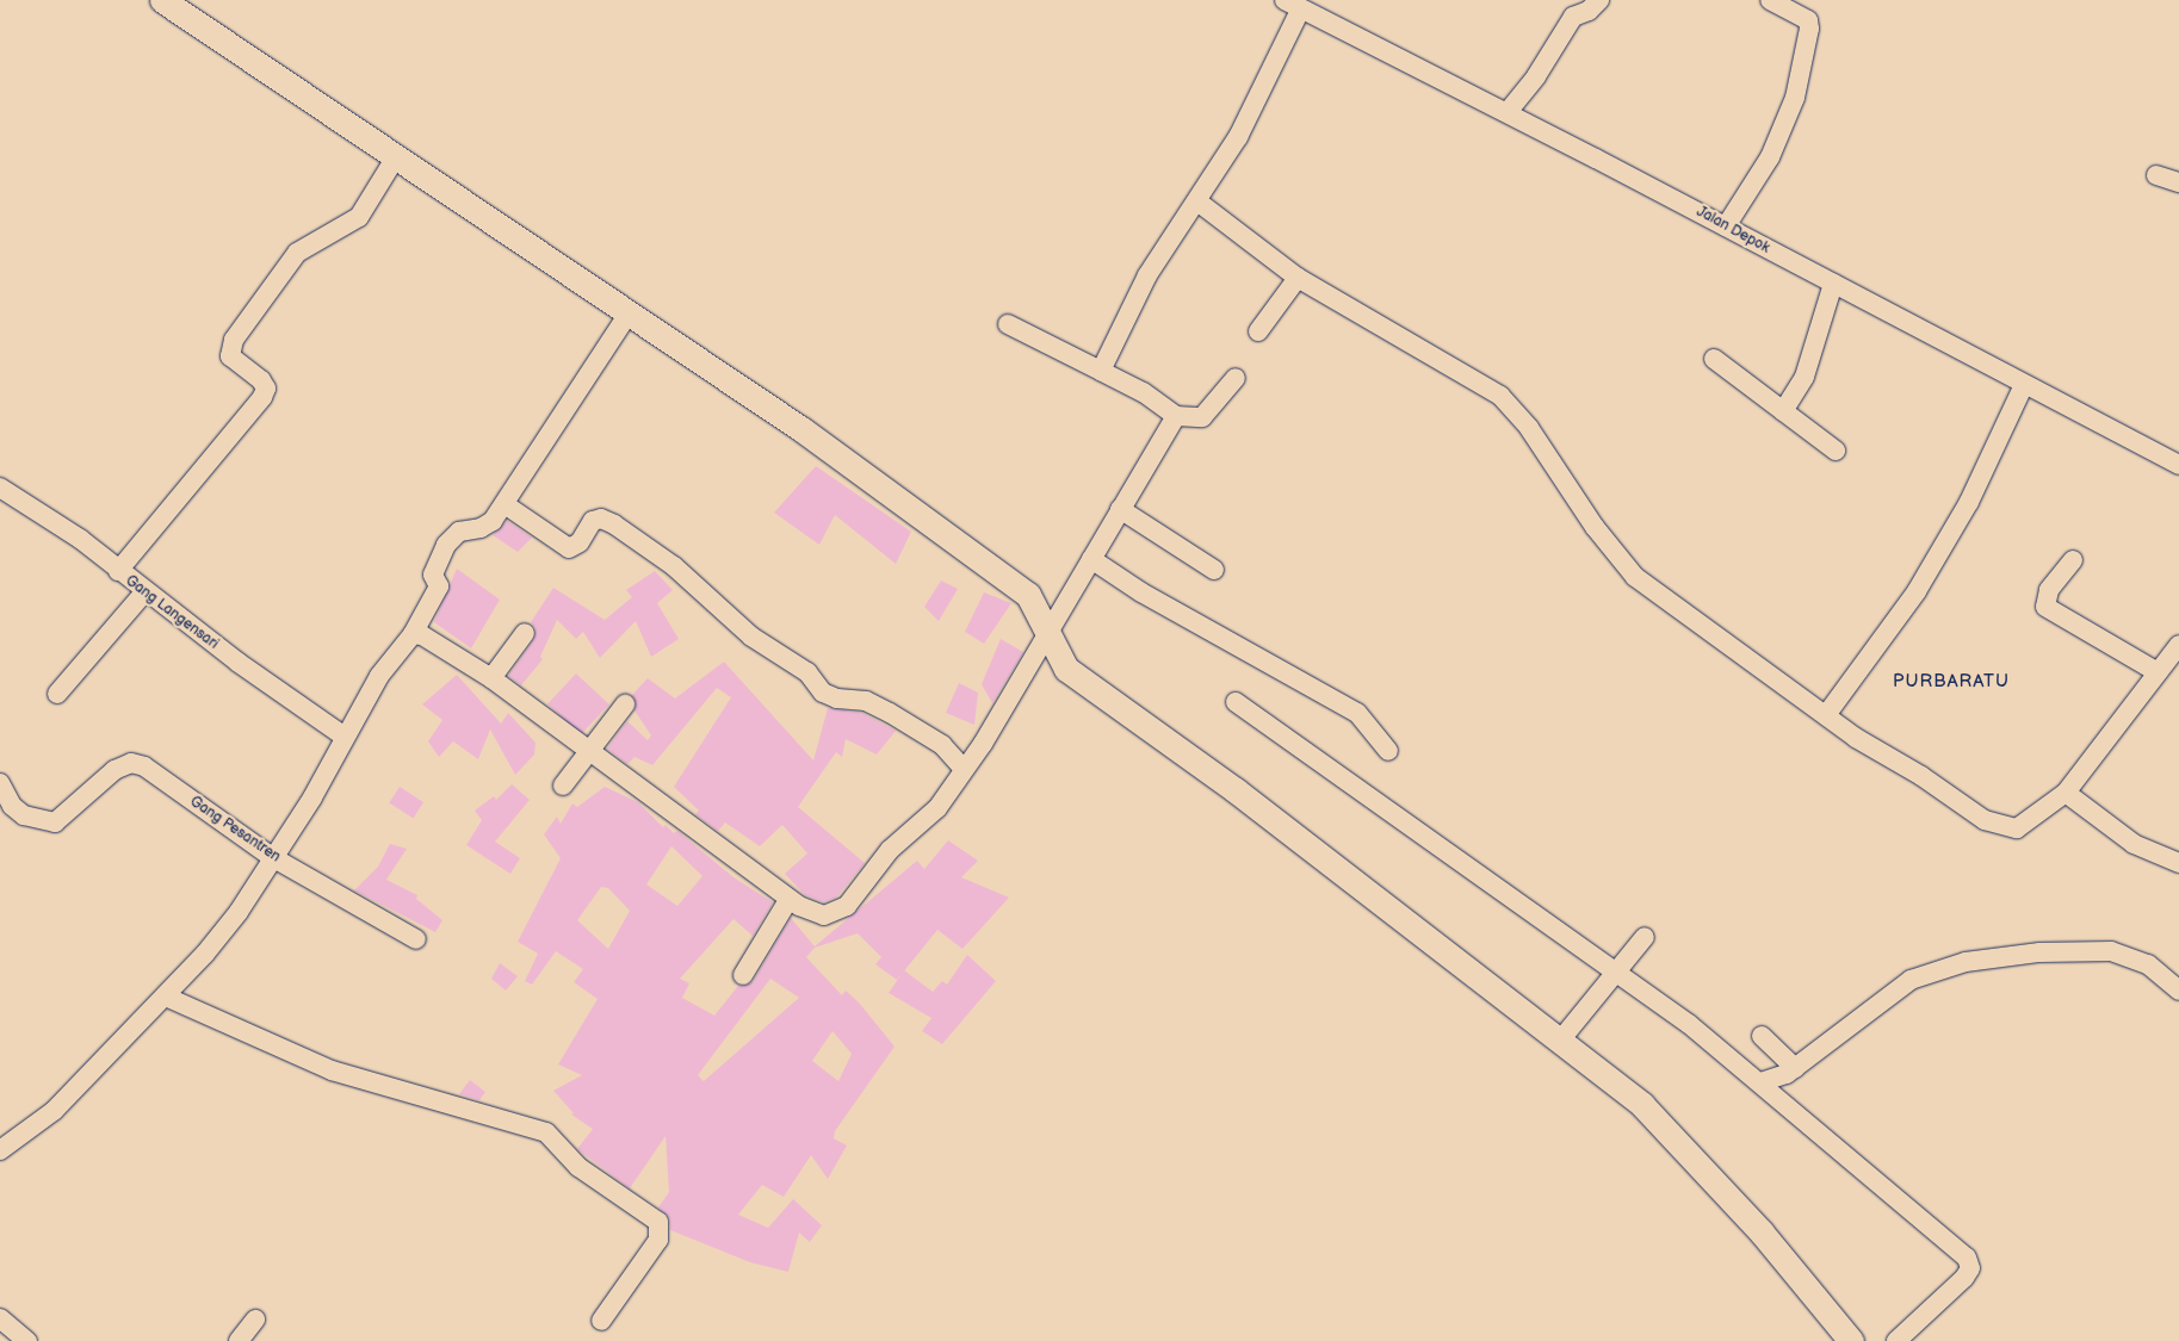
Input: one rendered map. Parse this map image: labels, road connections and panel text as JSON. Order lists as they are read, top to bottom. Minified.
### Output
{"streets":{"street":["Jalan Depok","Gang Langensari","Gang Pesantren"]},"districts":["PURBARATU"]}
